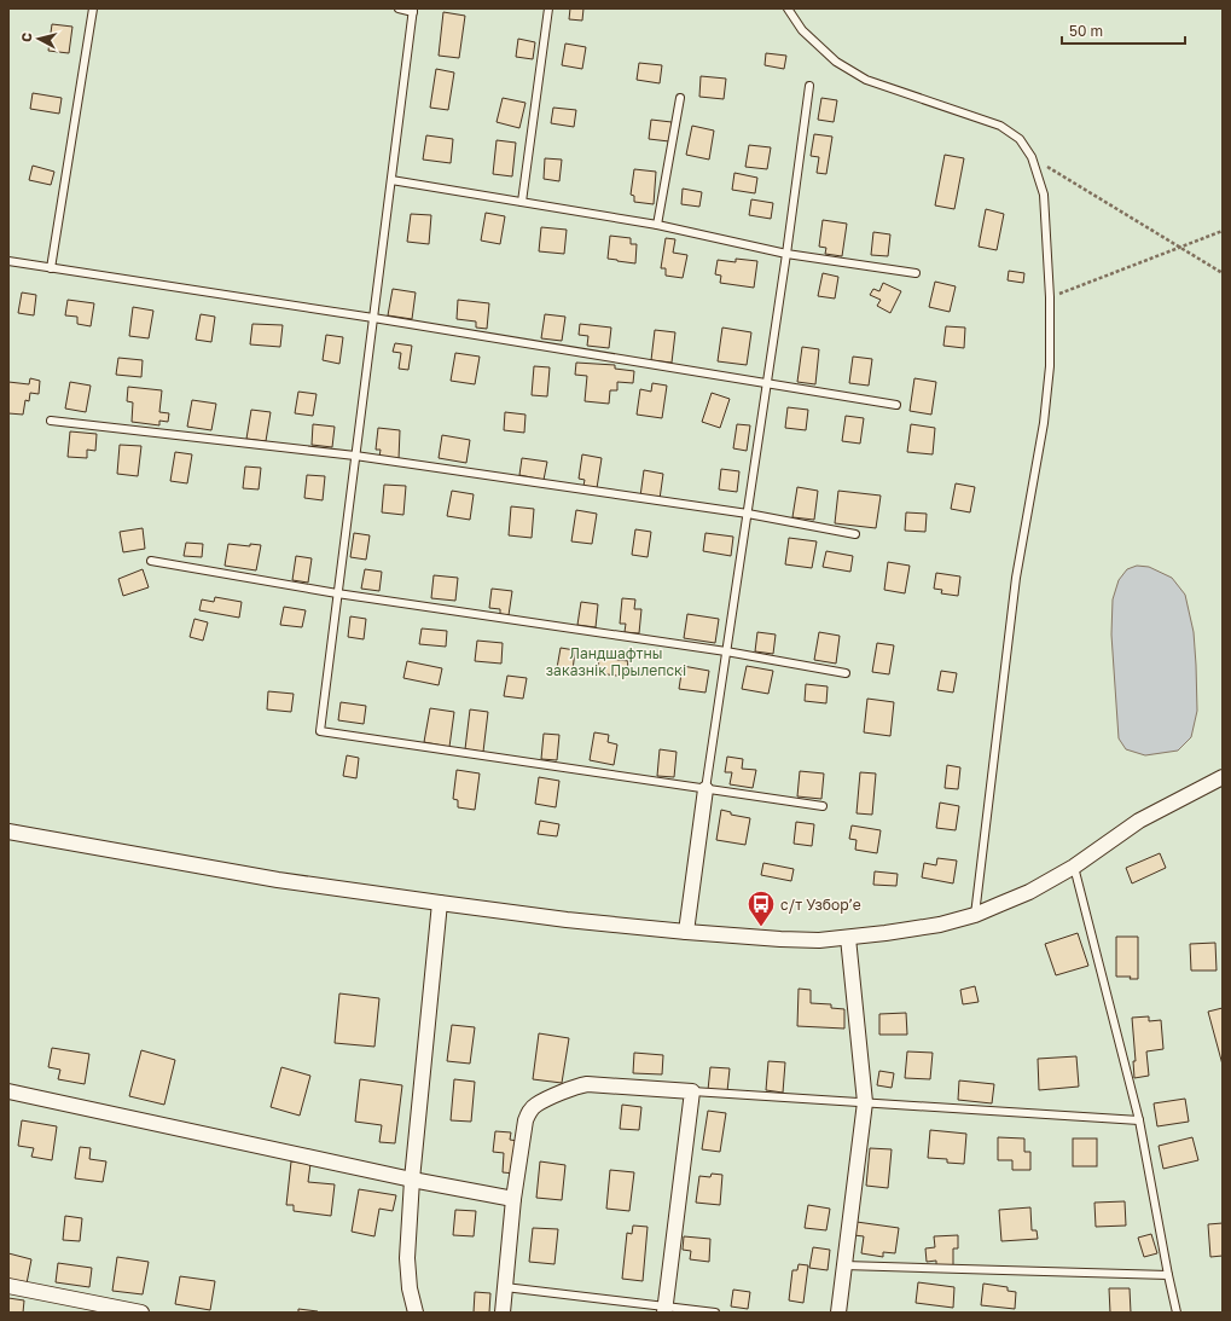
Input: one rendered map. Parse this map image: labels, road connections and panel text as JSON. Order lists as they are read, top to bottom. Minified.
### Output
{"parks":["Ландшафтны заказнік Прылепскі"],"places":{"bus stop":["с/т Узборʼе"]},"scale_bar":"50 m","north":"left"}
